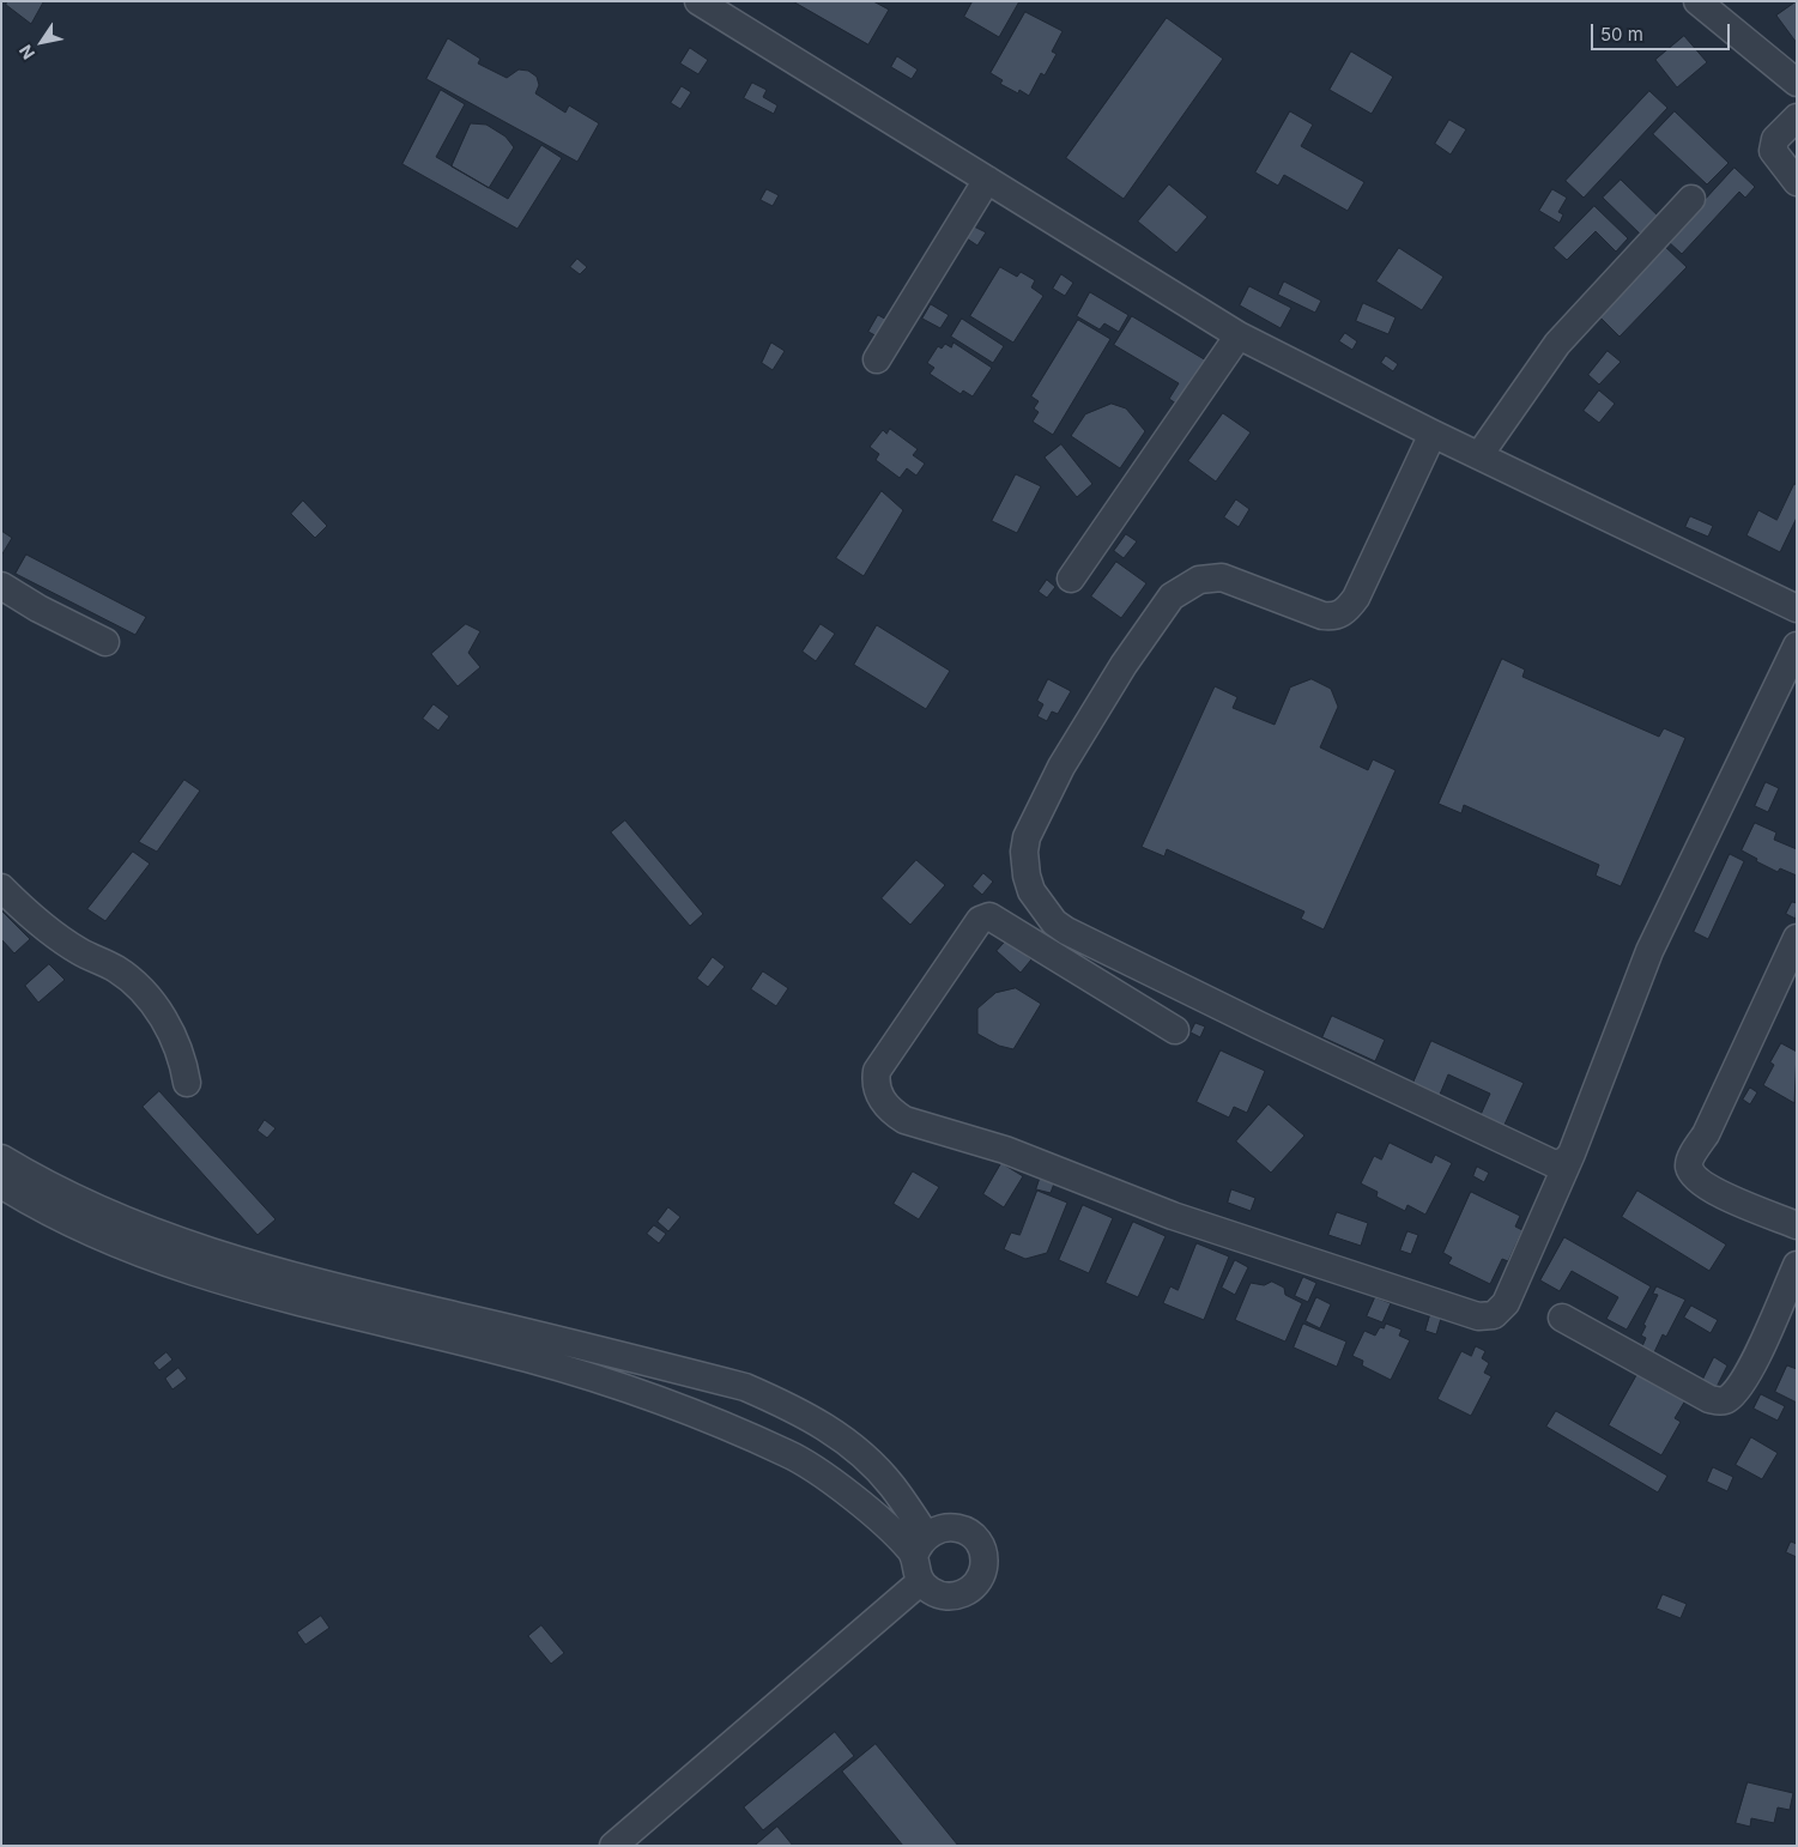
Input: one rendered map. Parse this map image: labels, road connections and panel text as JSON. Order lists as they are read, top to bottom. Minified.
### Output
{"scale_bar":"50 m","north":"bottom left"}
